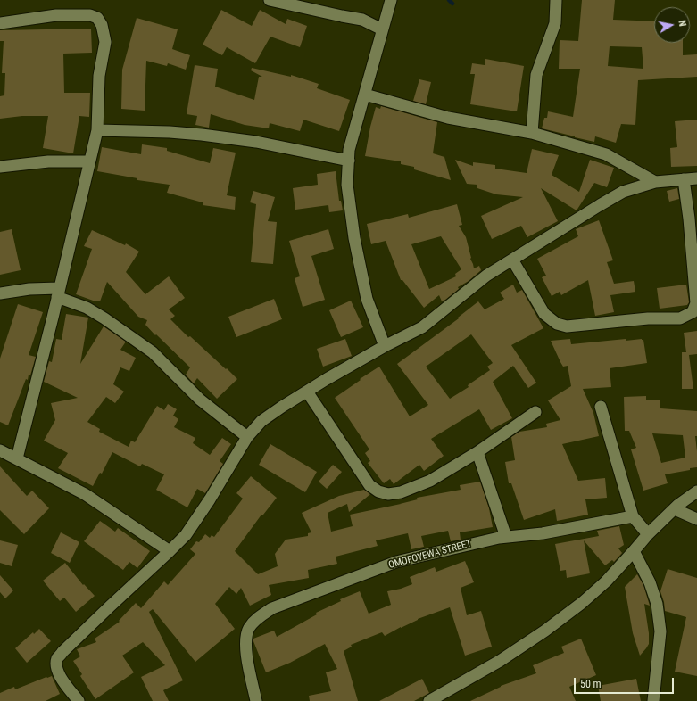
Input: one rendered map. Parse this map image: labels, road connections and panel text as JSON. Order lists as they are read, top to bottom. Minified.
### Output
{"streets":{"street":["OMOFOYEWA STREET"]},"scale_bar":"50 m","north":"right"}
